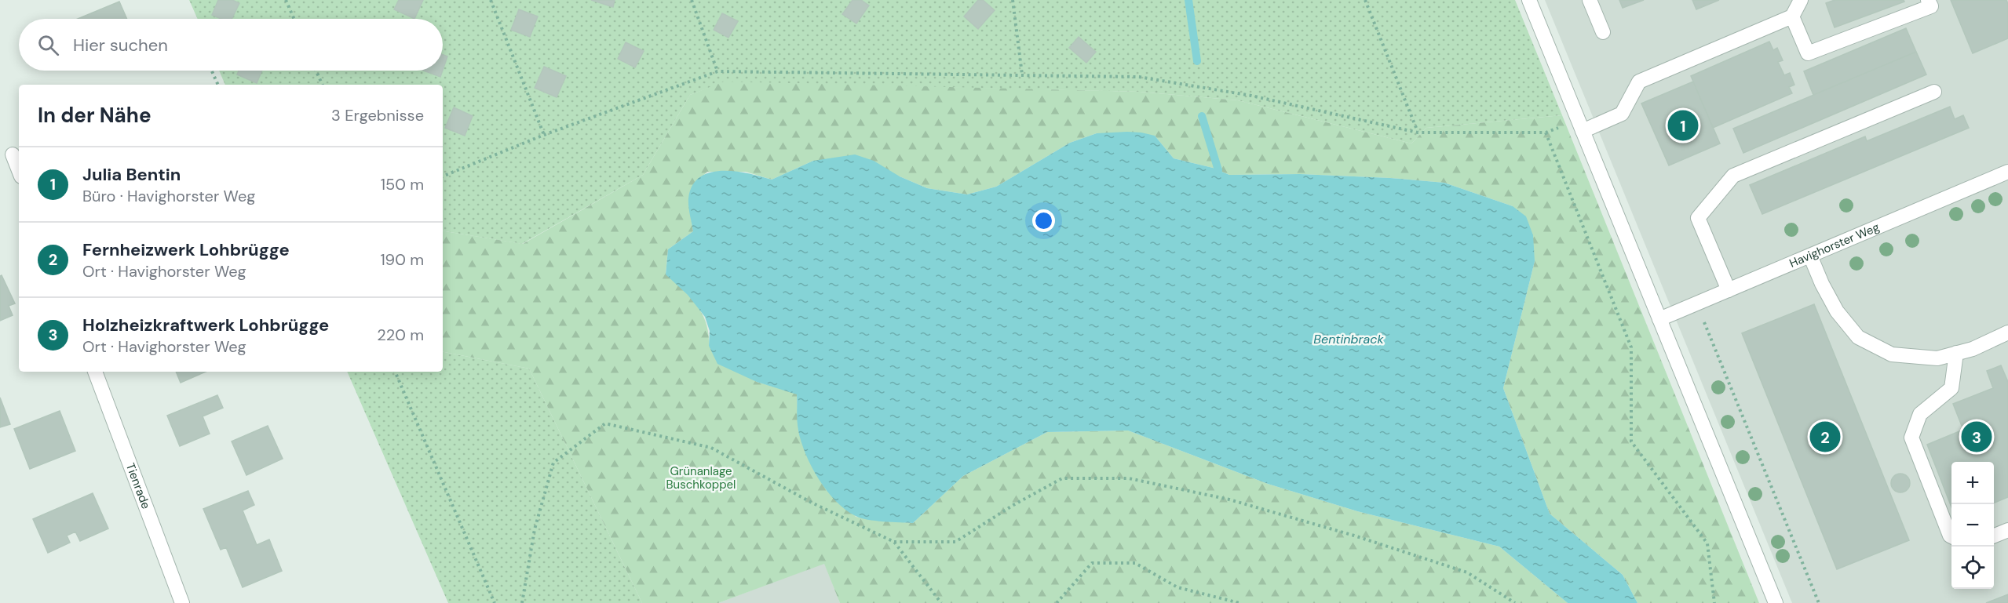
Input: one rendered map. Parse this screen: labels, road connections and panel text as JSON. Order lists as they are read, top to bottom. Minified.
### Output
{"streets":{"street":["Havighorster Weg","Tienrade"]},"water":["Bentinbrack"],"parks":["Grünanlage Buschkoppel"],"page":{"search":"Hier suchen","heading":["In der Nähe","3 Ergebnisse"],"pins":["1","2","3"],"list":[{"mark":"1","name":"Julia Bentin","note":"Büro · Havighorster Weg","value":"150 m"},{"mark":"2","name":"Fernheizwerk Lohbrügge","note":"Ort · Havighorster Weg","value":"190 m"},{"mark":"3","name":"Holzheizkraftwerk Lohbrügge","note":"Ort · Havighorster Weg","value":"220 m"}],"map_buttons":["+","−"]}}
